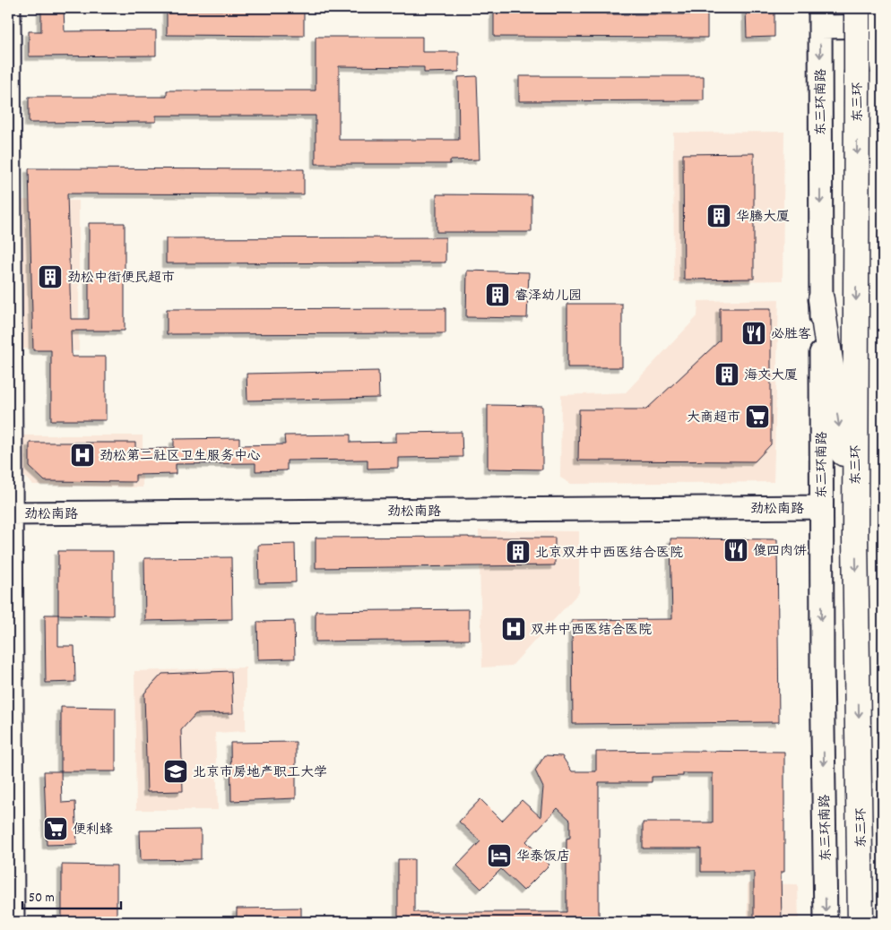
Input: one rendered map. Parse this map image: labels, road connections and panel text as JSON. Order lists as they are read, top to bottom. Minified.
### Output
{"streets":{"highway":["东三环"],"street":["东三环南路","劲松南路"]},"crossings":[["东三环南路","劲松南路"]],"one_way":["东三环南路"],"places":{"building":["华腾大厦","劲松中街便民超市","睿泽幼儿园","海文大厦","北京双井中西医结合医院"],"restaurant":["必胜客","傻四肉饼"],"supermarket":["大商超市","便利蜂"],"hospital":["劲松第二社区卫生服务中心","双井中西医结合医院"],"school or university":["北京市房地产职工大学"],"hotel":["华泰饭店"]},"scale_bar":"50 m"}
